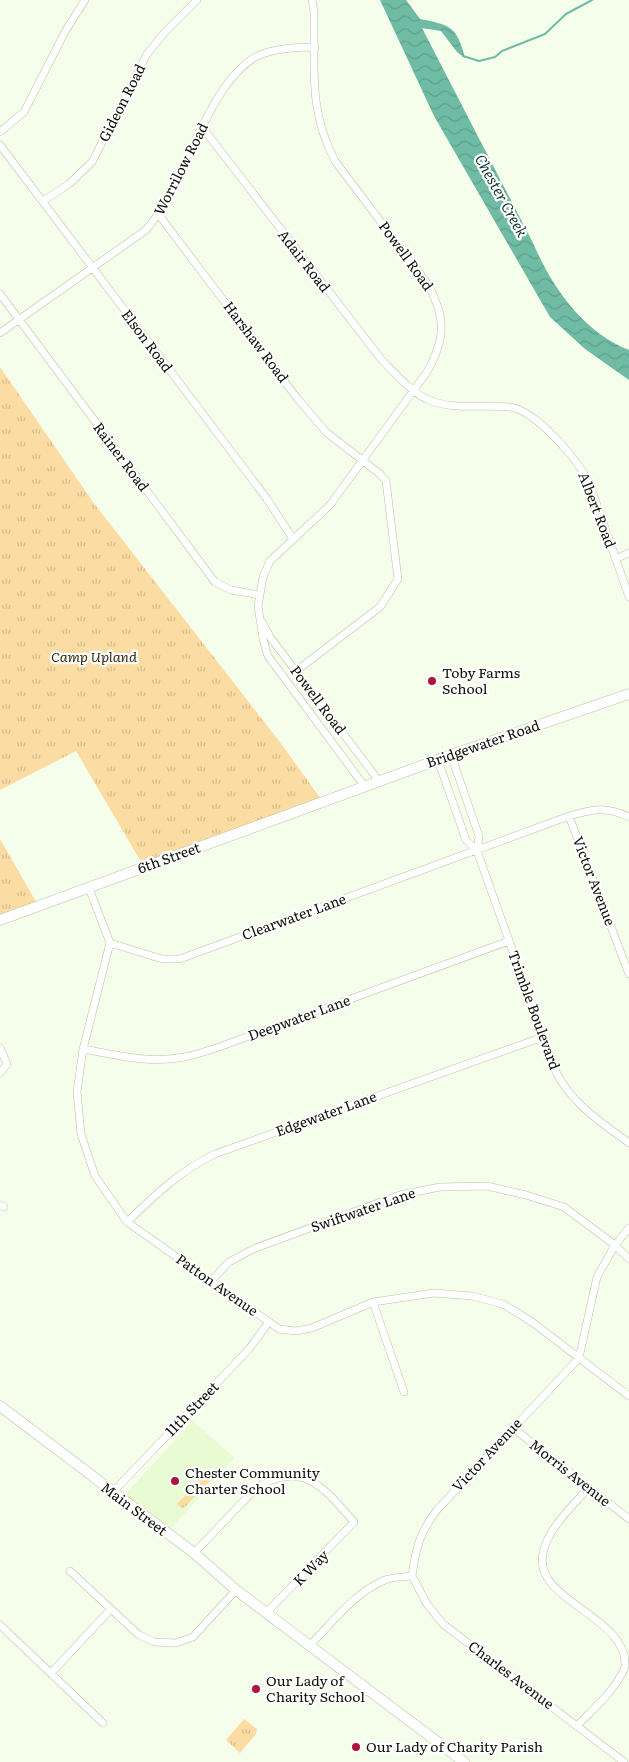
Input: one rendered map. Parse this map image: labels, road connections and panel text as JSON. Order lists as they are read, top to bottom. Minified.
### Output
{"streets":{"street":["Gideon Road","Worrilow Road","Powell Road","Adair Road","Elson Road","Harshaw Road","Rainer Road","Albert Road","Bridgewater Road","6th Street","Victor Avenue","Clearwater Lane","Trimble Boulevard","Deepwater Lane","Edgewater Lane","Swiftwater Lane","Patton Avenue","11th Street","Morris Avenue","Main Street","K Way","Charles Avenue"]},"crossings":[["Gideon Road","Elson Road"],["Worrilow Road","Powell Road"],["Worrilow Road","Adair Road"],["Worrilow Road","Elson Road"],["Worrilow Road","Harshaw Road"],["Worrilow Road","Rainer Road"],["Powell Road","Adair Road"],["Powell Road","Elson Road"],["Powell Road","Harshaw Road"],["Powell Road","Rainer Road"],["Powell Road","Albert Road"],["Powell Road","Bridgewater Road"],["Adair Road","Albert Road"],["Bridgewater Road","6th Street"],["Bridgewater Road","Trimble Boulevard"],["Victor Avenue","Clearwater Lane"],["Victor Avenue","Patton Avenue"],["Victor Avenue","Morris Avenue"],["Victor Avenue","Charles Avenue"],["Clearwater Lane","Trimble Boulevard"],["Clearwater Lane","Patton Avenue"],["Trimble Boulevard","Deepwater Lane"],["Trimble Boulevard","Edgewater Lane"],["Deepwater Lane","Patton Avenue"],["Edgewater Lane","Patton Avenue"],["Swiftwater Lane","Patton Avenue"],["Patton Avenue","11th Street"],["11th Street","Main Street"],["Main Street","K Way"]],"water":["Chester Creek"],"parks":["Camp Upland"],"places":["Toby Farms School","Chester Community Charter School","Our Lady of Charity School","Our Lady of Charity Parish"]}
